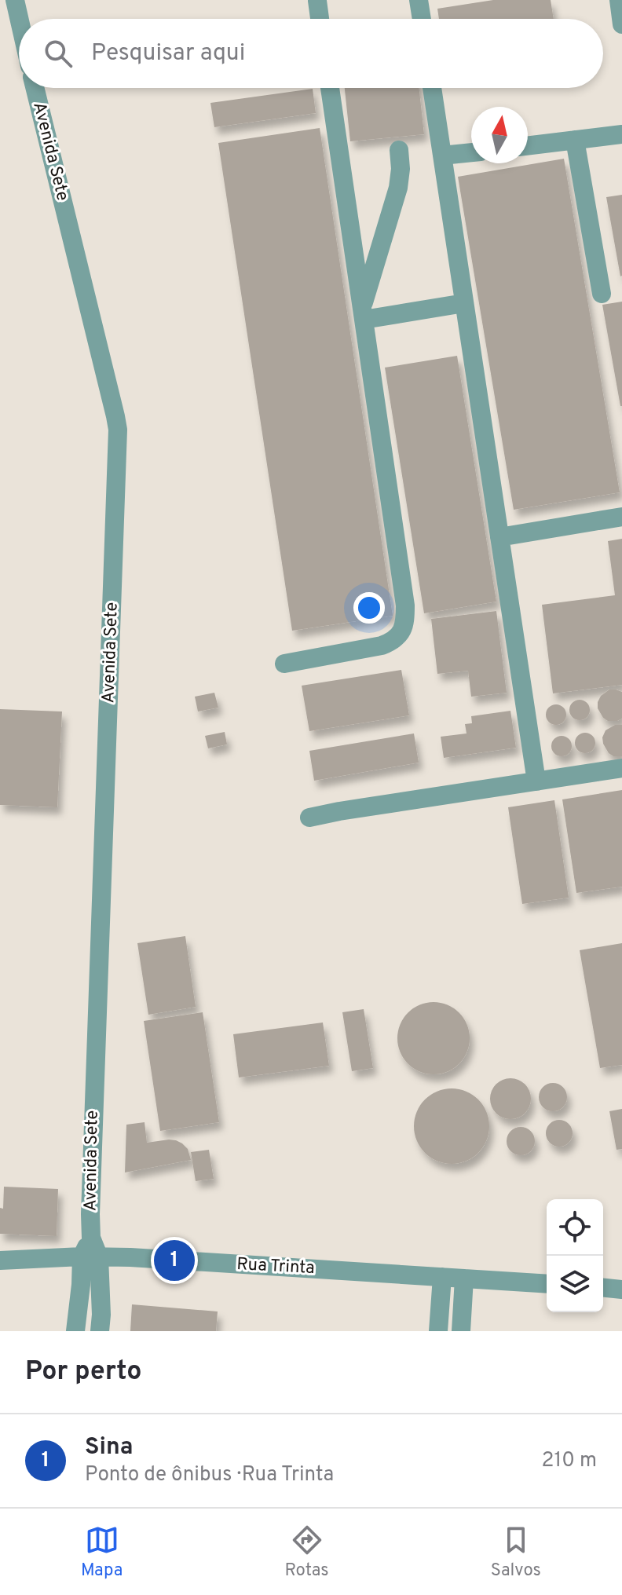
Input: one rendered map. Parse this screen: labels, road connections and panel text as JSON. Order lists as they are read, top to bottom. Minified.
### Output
{"streets":{"street":["Avenida Sete","Rua Trinta"]},"crossings":[["Avenida Sete","Rua Trinta"]],"north":"top","page":{"search":"Pesquisar aqui","pins":"1","heading":"Por perto","list":[{"mark":"1","name":"Sina","note":"Ponto de ônibus · Rua Trinta","value":"210 m"}],"nav":["Mapa","Rotas","Salvos"]}}
